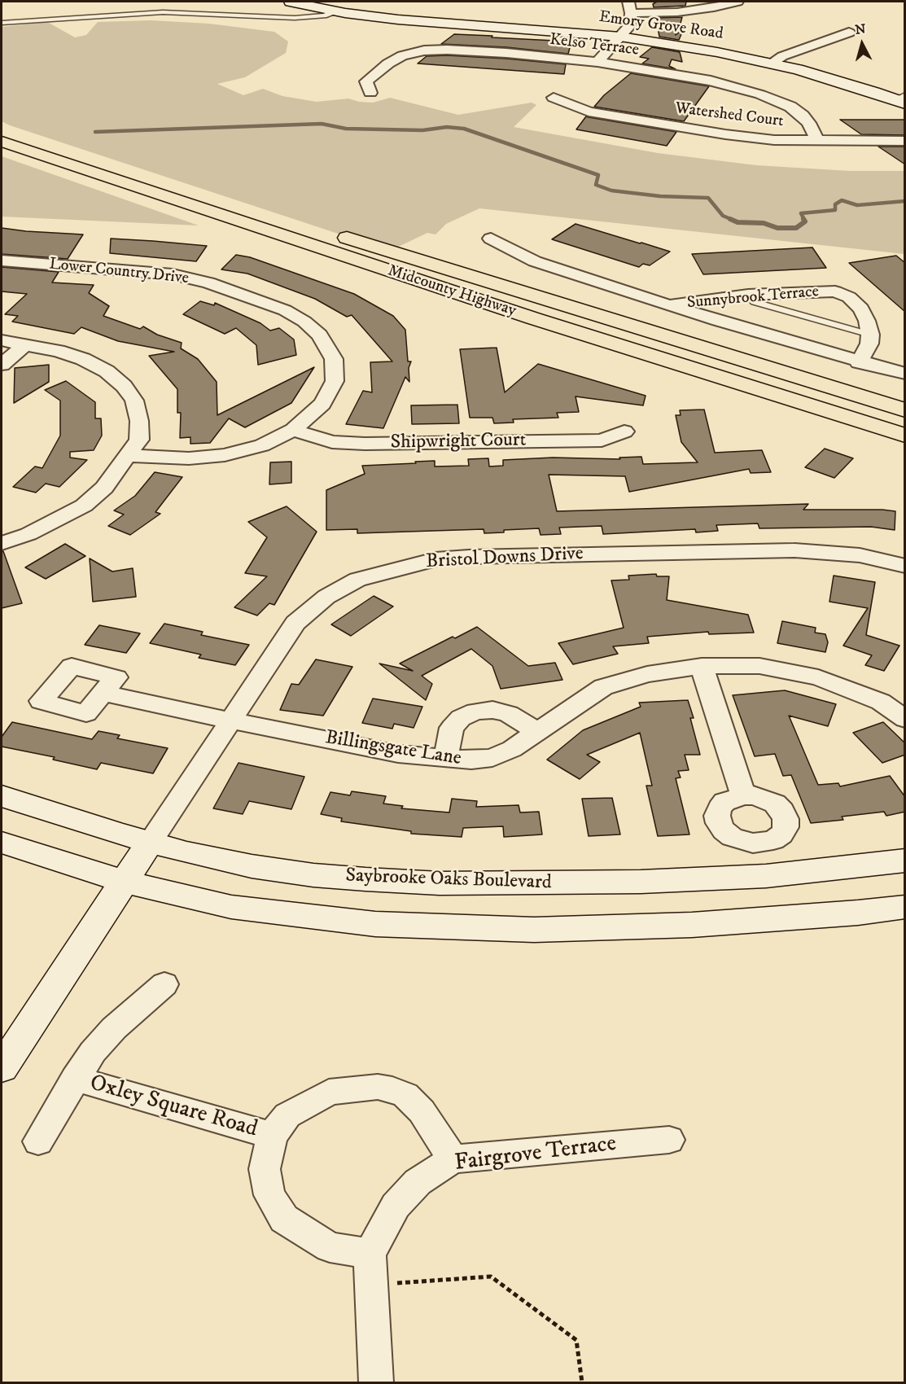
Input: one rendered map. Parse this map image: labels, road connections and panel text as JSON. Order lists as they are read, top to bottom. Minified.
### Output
{"streets":{"main road":["Midcounty Highway"],"street":["Emory Grove Road","Kelso Terrace","Watershed Court","Lower Country Drive","Sunnybrook Terrace","Shipwright Court","Bristol Downs Drive","Billingsgate Lane","Saybrooke Oaks Boulevard","Oxley Square Road","Fairgrove Terrace"]},"crossings":[["Kelso Terrace","Watershed Court"],["Lower Country Drive","Shipwright Court"],["Bristol Downs Drive","Billingsgate Lane"],["Bristol Downs Drive","Saybrooke Oaks Boulevard"]],"north":"top"}
